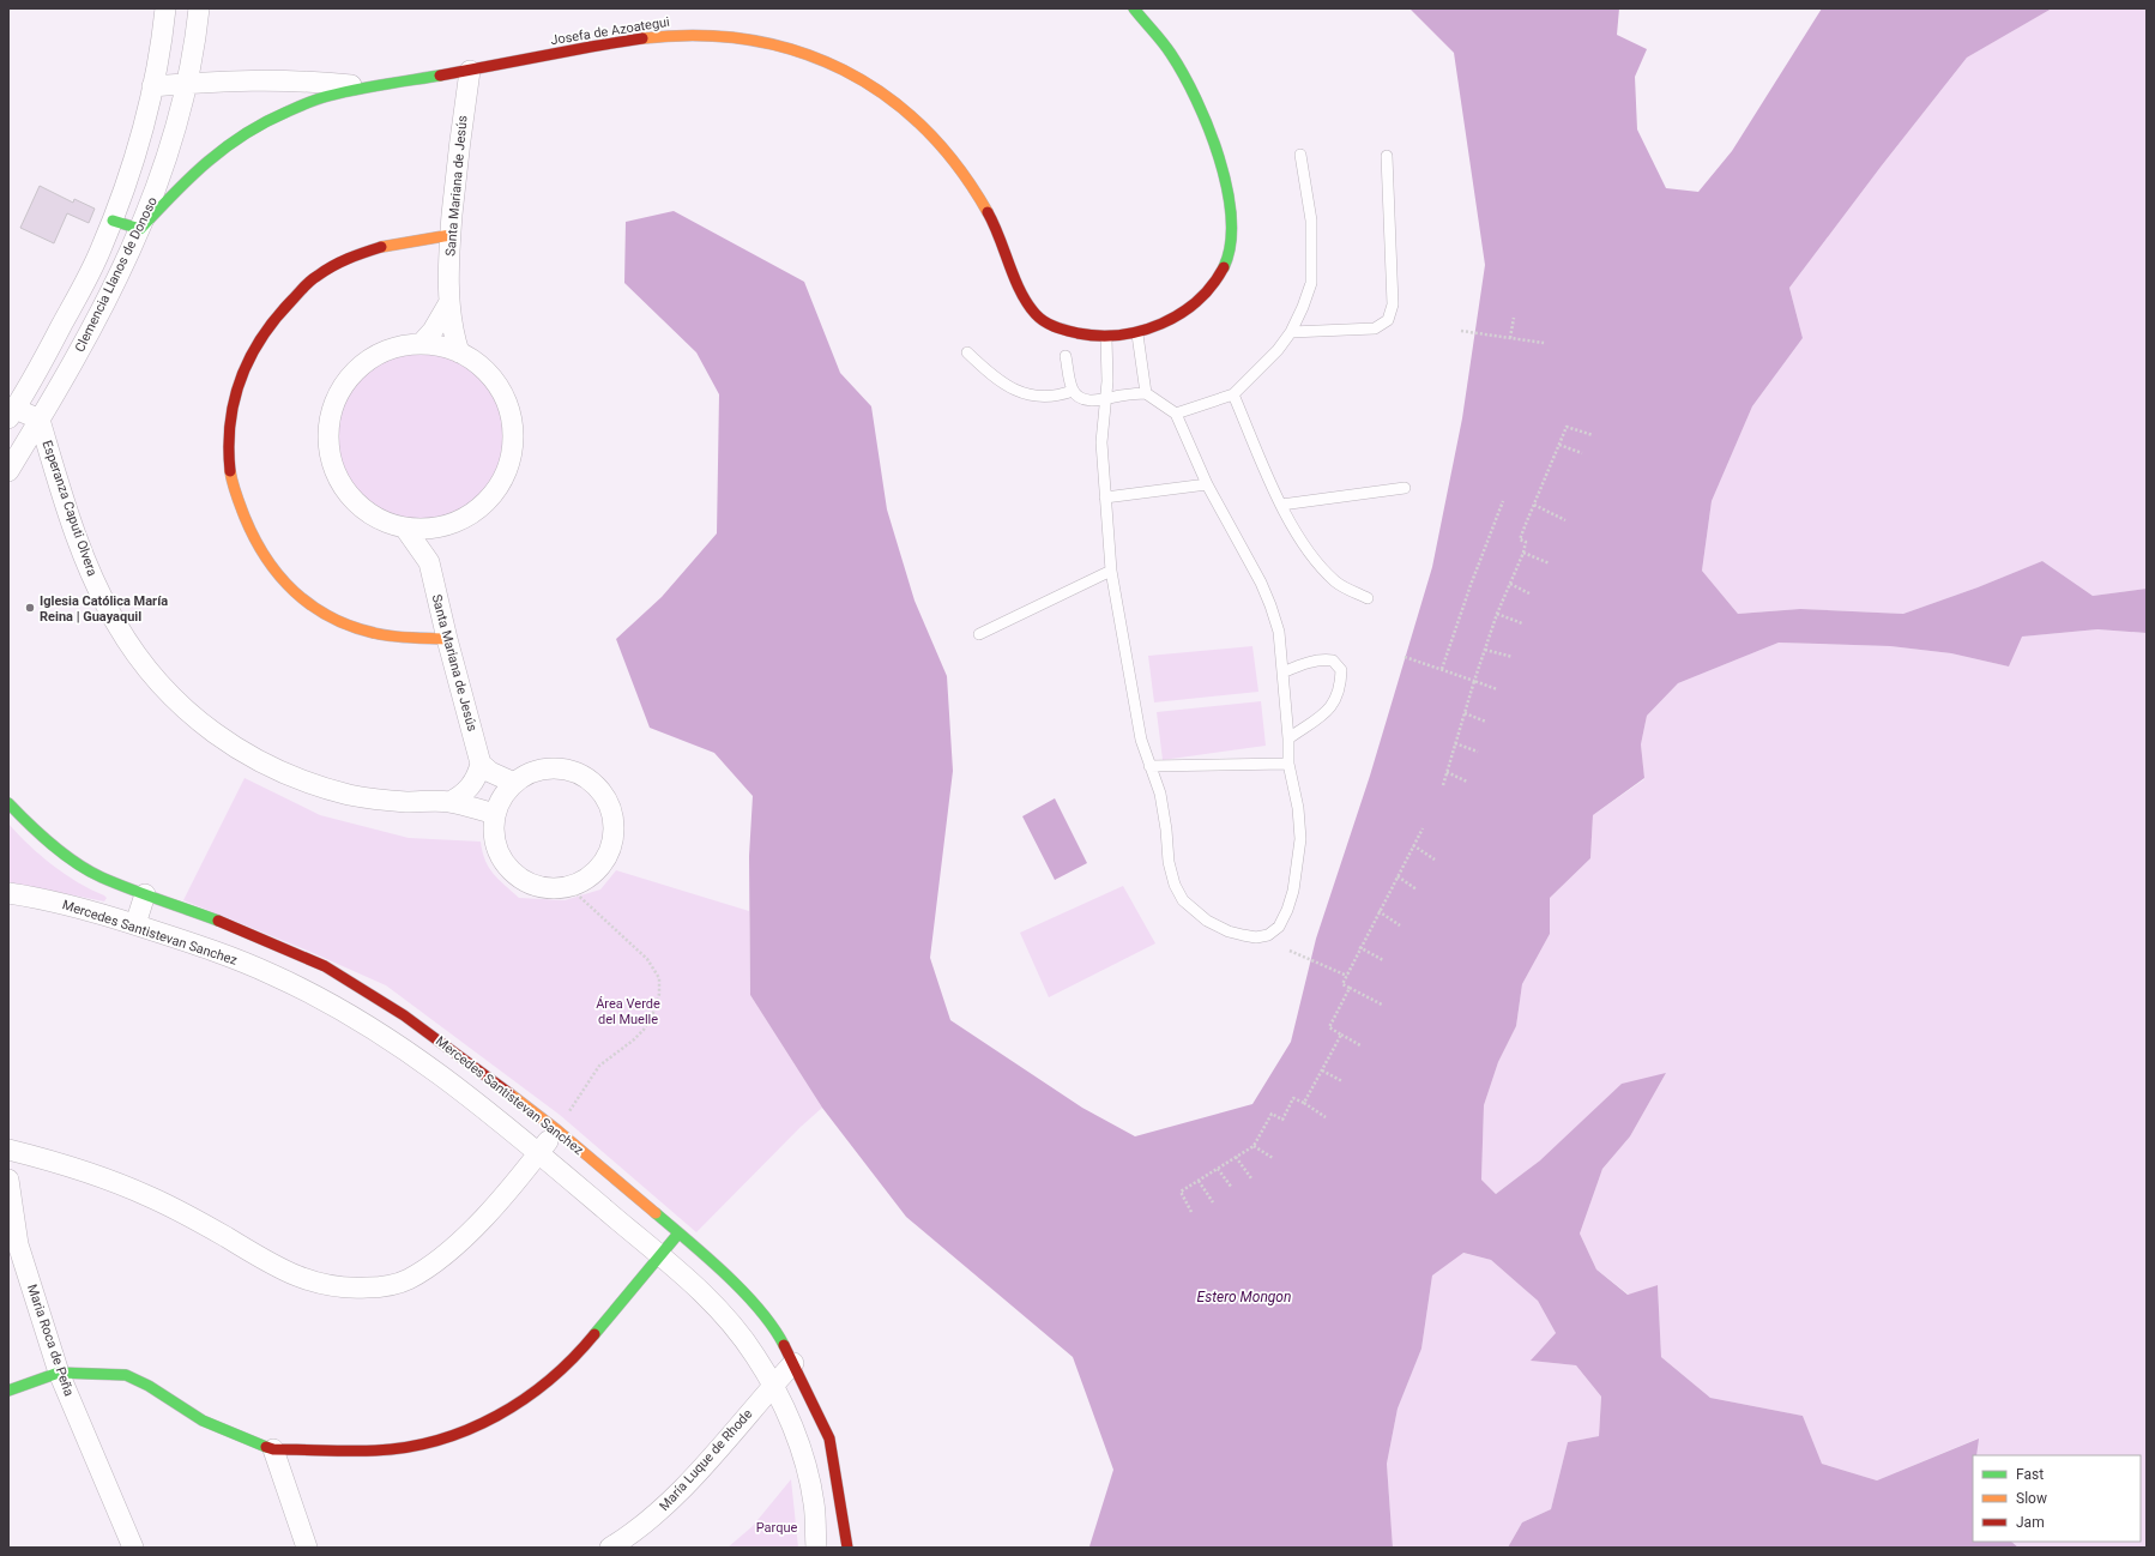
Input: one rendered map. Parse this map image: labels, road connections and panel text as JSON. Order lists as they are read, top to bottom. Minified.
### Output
{"streets":{"street":["Josefa de Azoategui","Santa Mariana de Jesús","Clemencia Llanos de Donoso","Esperanza Caputi Olvera","Mercedes Santistevan Sanchez","Maria Roca de Peña","María Luque de Rhode"]},"crossings":[["Josefa de Azoategui","Santa Mariana de Jesús"],["Clemencia Llanos de Donoso","Esperanza Caputi Olvera"],["Mercedes Santistevan Sanchez","María Luque de Rhode"]],"water":["Estero Mongon"],"parks":["Área Verde del Muelle","Parque"],"places":["Iglesia Católica María Reina | Guayaquil"],"legend":["Fast","Slow","Jam"]}
